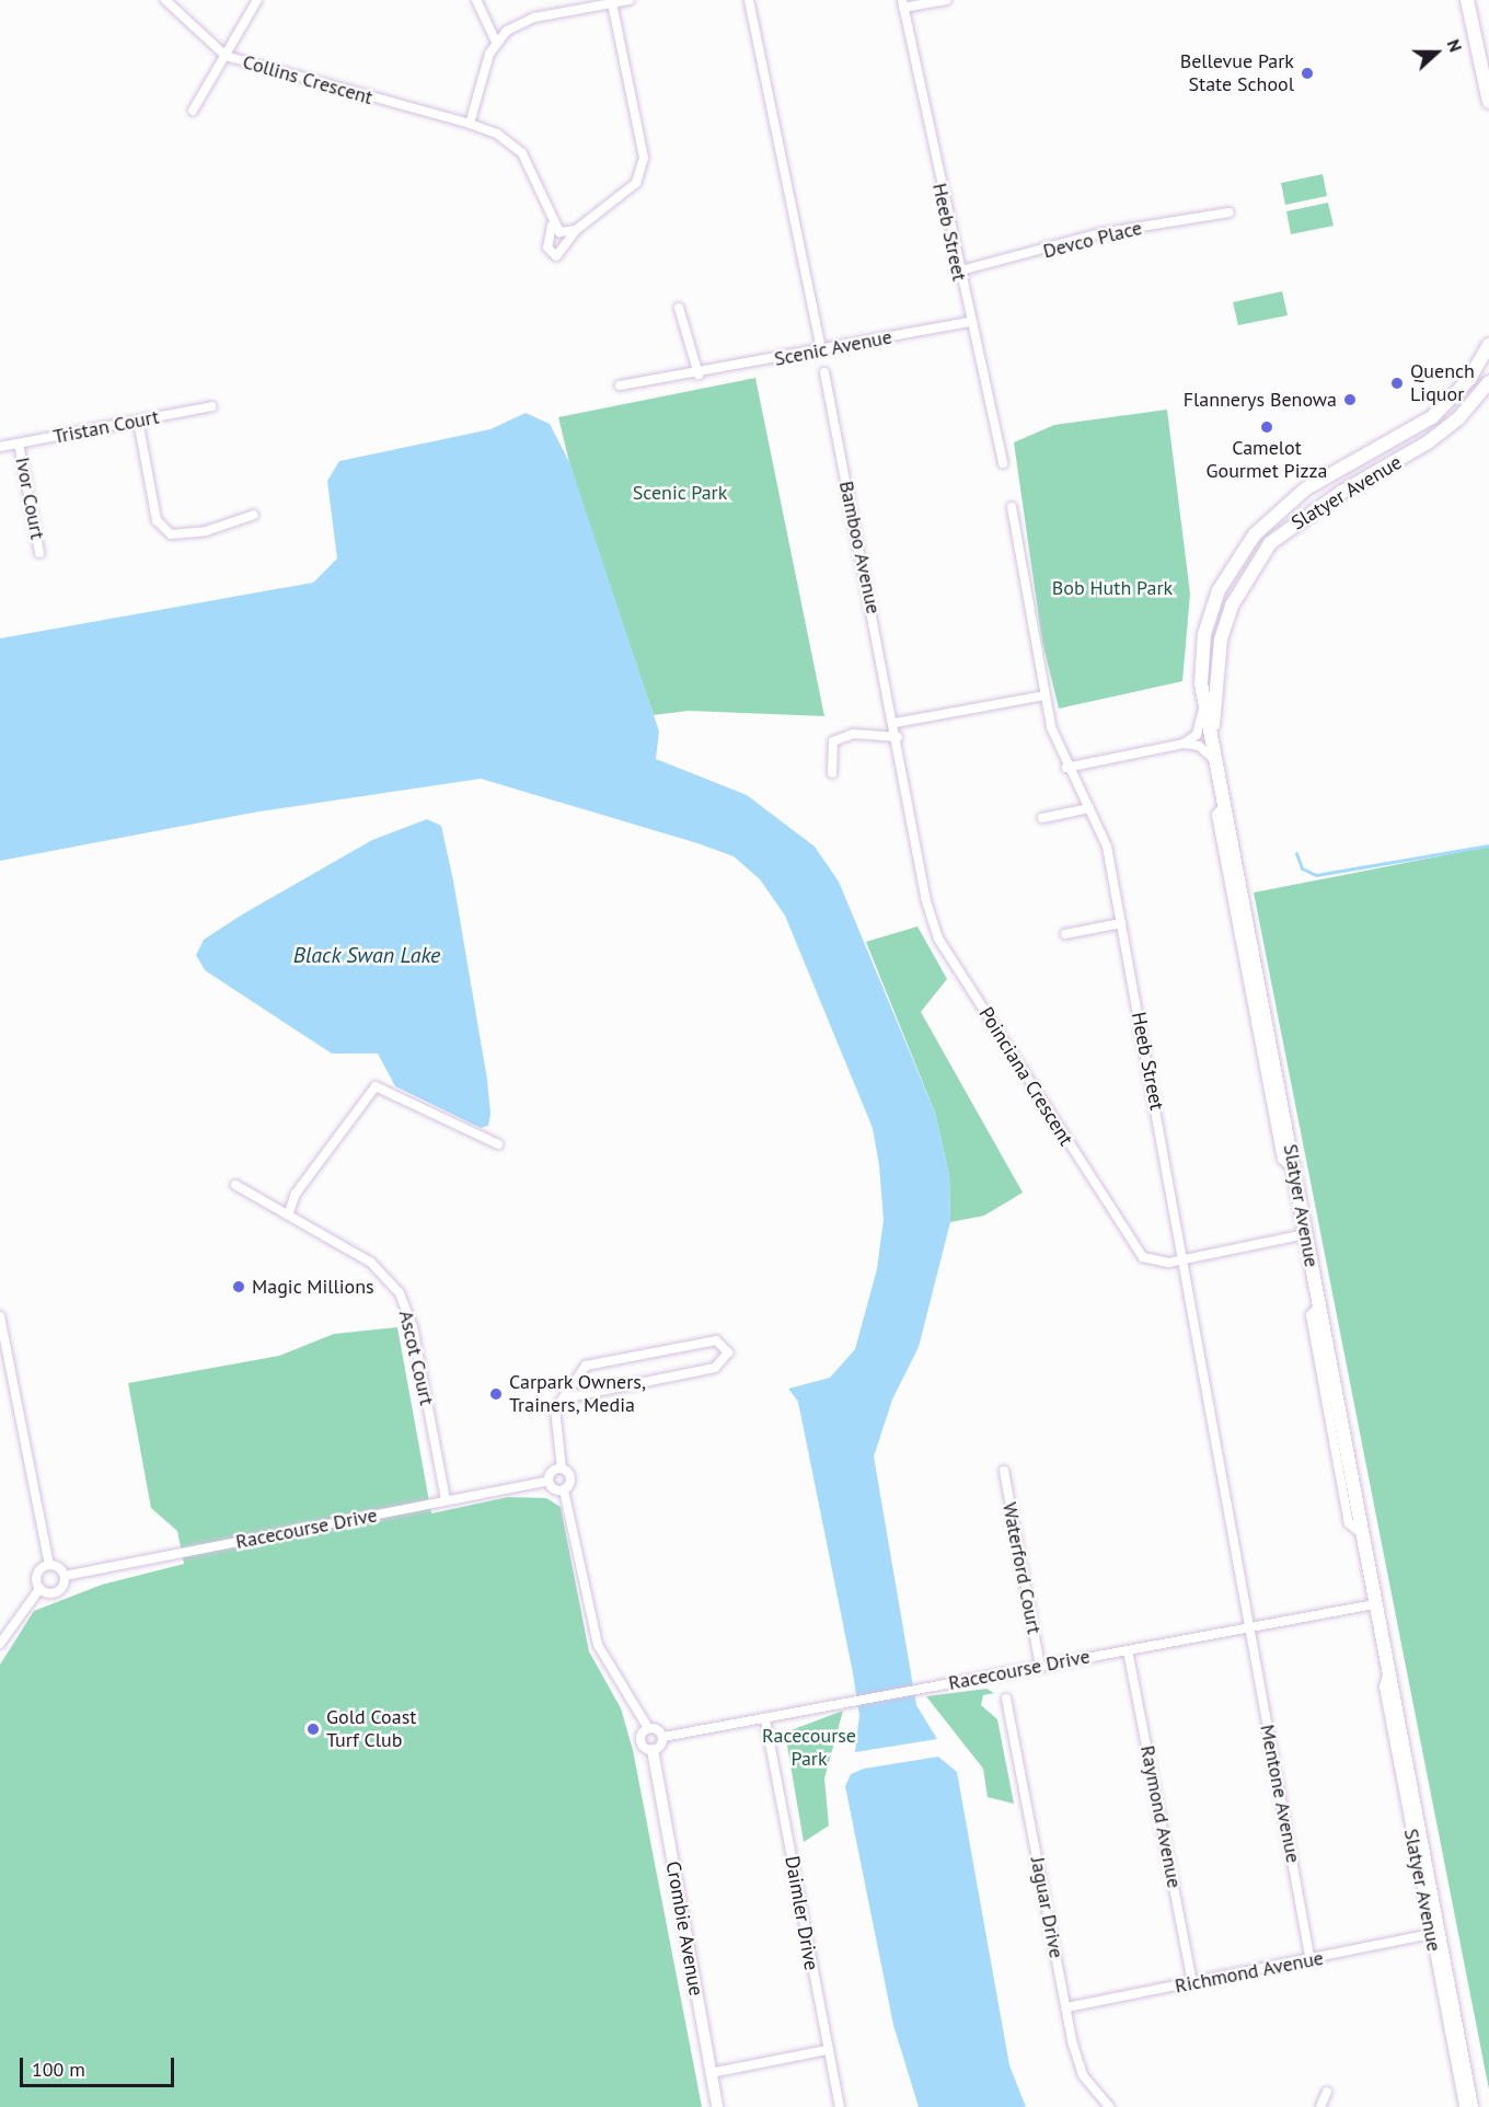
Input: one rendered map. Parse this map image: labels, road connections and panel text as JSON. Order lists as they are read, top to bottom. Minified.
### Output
{"streets":{"main road":["Slatyer Avenue"],"street":["Collins Crescent","Heeb Street","Devco Place","Scenic Avenue","Tristan Court","Ivor Court","Bamboo Avenue","Poinciana Crescent","Ascot Court","Racecourse Drive","Waterford Court","Mentone Avenue","Raymond Avenue","Jaguar Drive","Daimler Drive","Crombie Avenue","Richmond Avenue"]},"crossings":[["Heeb Street","Devco Place"],["Heeb Street","Scenic Avenue"],["Heeb Street","Poinciana Crescent"],["Heeb Street","Racecourse Drive"],["Heeb Street","Mentone Avenue"],["Tristan Court","Ivor Court"],["Slatyer Avenue","Poinciana Crescent"],["Slatyer Avenue","Racecourse Drive"],["Slatyer Avenue","Richmond Avenue"],["Bamboo Avenue","Poinciana Crescent"],["Ascot Court","Racecourse Drive"],["Racecourse Drive","Waterford Court"],["Racecourse Drive","Mentone Avenue"],["Racecourse Drive","Raymond Avenue"],["Racecourse Drive","Daimler Drive"],["Mentone Avenue","Richmond Avenue"],["Raymond Avenue","Richmond Avenue"],["Jaguar Drive","Richmond Avenue"]],"water":["Black Swan Lake"],"parks":["Scenic Park","Bob Huth Park","Racecourse Park"],"places":["Bellevue Park State School","Quench Liquor","Flannerys Benowa","Camelot Gourmet Pizza","Magic Millions","Carpark Owners, Trainers, Media","Gold Coast Turf Club"],"scale_bar":"100 m","north":"right"}
